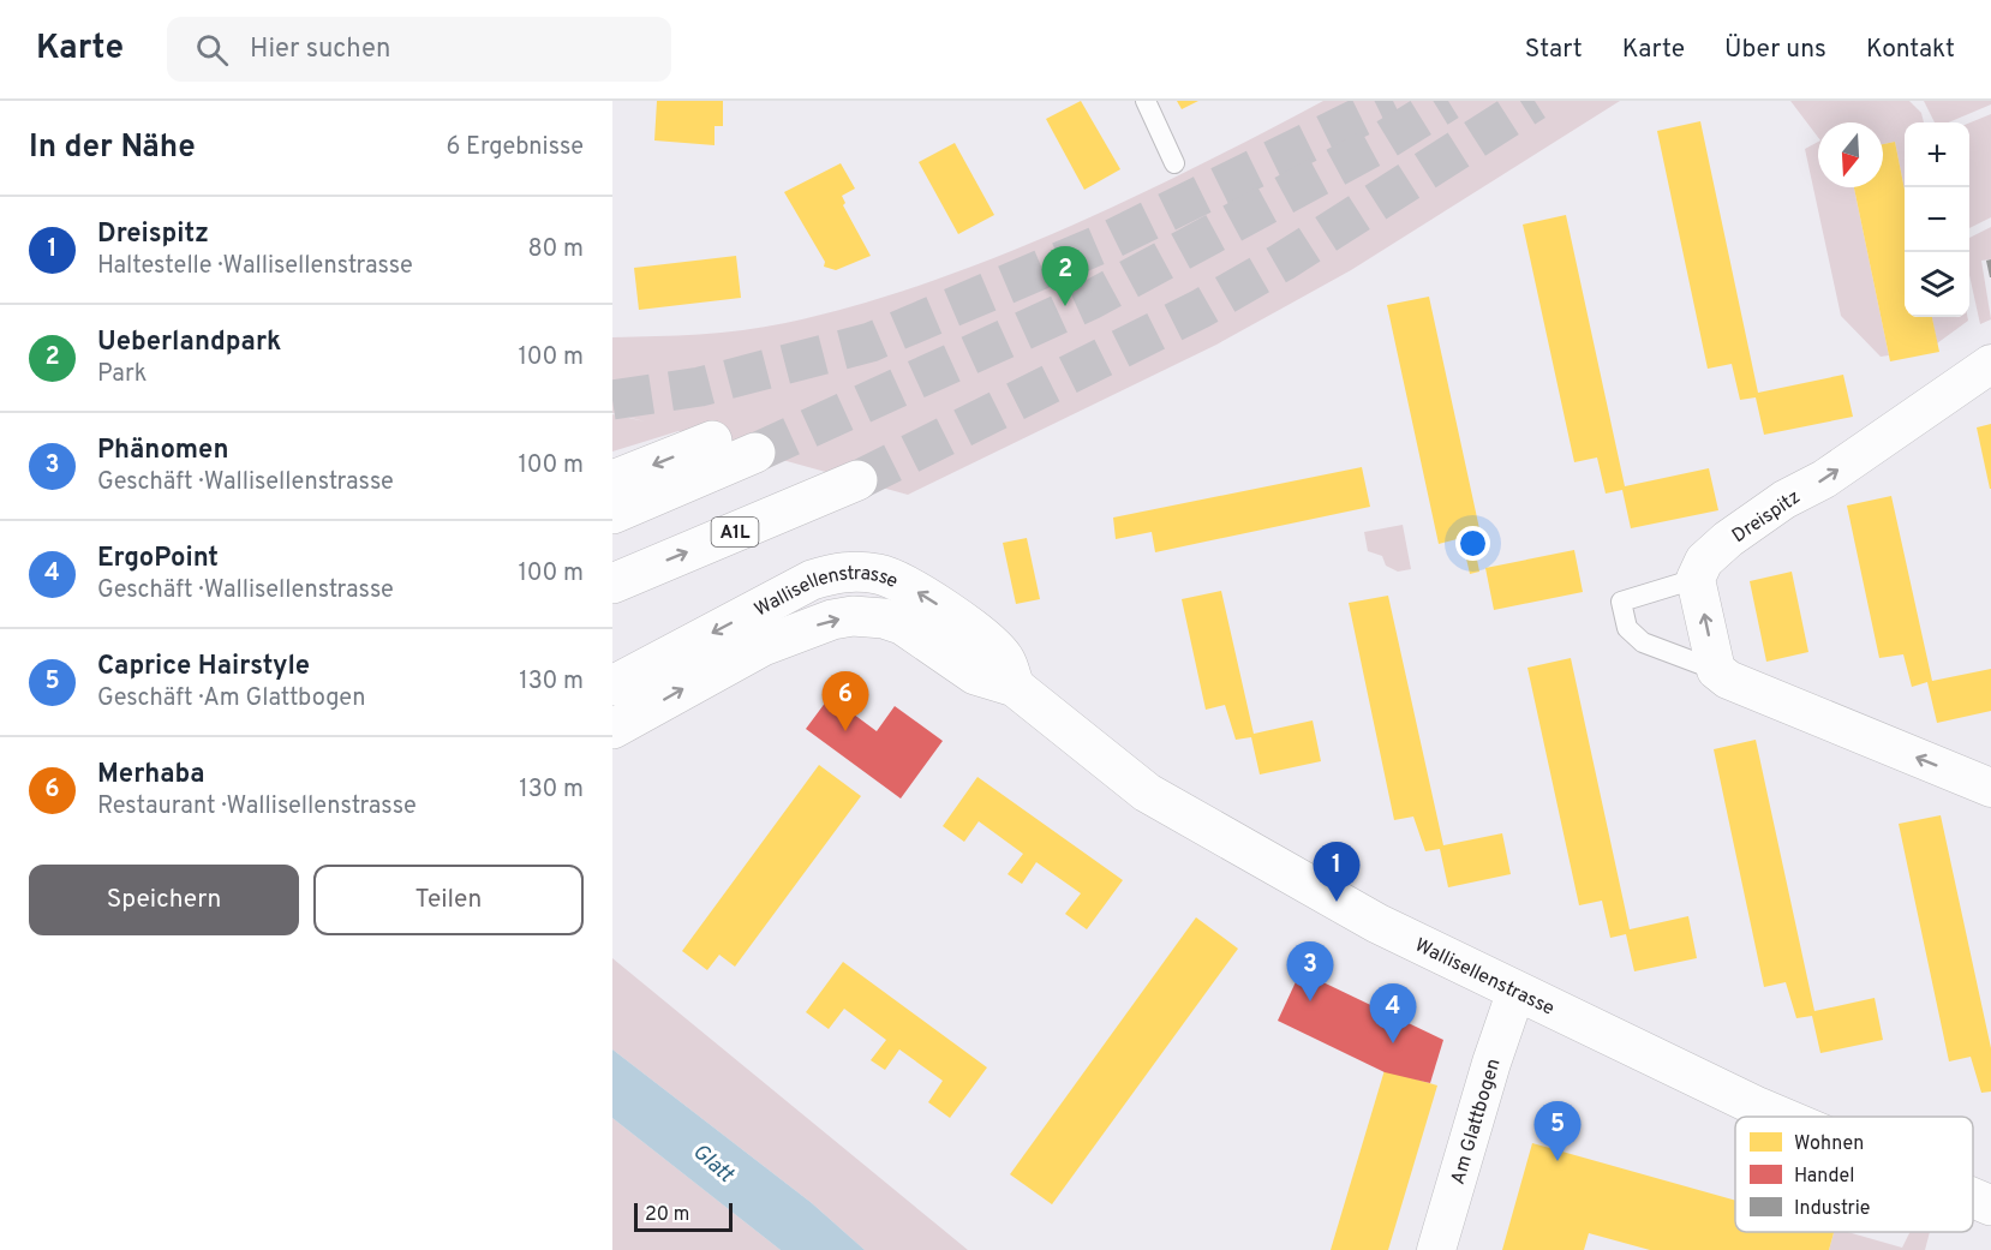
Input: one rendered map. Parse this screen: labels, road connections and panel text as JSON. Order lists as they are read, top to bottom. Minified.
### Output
{"streets":{"main road":["A1L","Wallisellenstrasse"],"street":["Dreispitz","Am Glattbogen"]},"crossings":[["Wallisellenstrasse","Am Glattbogen"]],"one_way":["Dreispitz"],"water":["Glatt"],"legend":["Wohnen","Handel","Industrie"],"scale_bar":"20 m","north":"bottom","page":{"header":"Karte","search":"Hier suchen","nav":["Start","Karte","Über uns","Kontakt"],"heading":["In der Nähe","6 Ergebnisse"],"map_buttons":["+","−"],"list":[{"mark":"1","name":"Dreispitz","note":"Haltestelle · Wallisellenstrasse","value":"80 m"},{"mark":"2","name":"Ueberlandpark","note":"Park","value":"100 m"},{"mark":"3","name":"Phänomen","note":"Geschäft · Wallisellenstrasse","value":"100 m"},{"mark":"4","name":"ErgoPoint","note":"Geschäft · Wallisellenstrasse","value":"100 m"},{"mark":"5","name":"Caprice Hairstyle","note":"Geschäft · Am Glattbogen","value":"130 m"},{"mark":"6","name":"Merhaba","note":"Restaurant · Wallisellenstrasse","value":"130 m"}],"pins":["2","6","1","3","4","5"],"buttons":["Speichern","Teilen"],"scale":"20 m"}}
